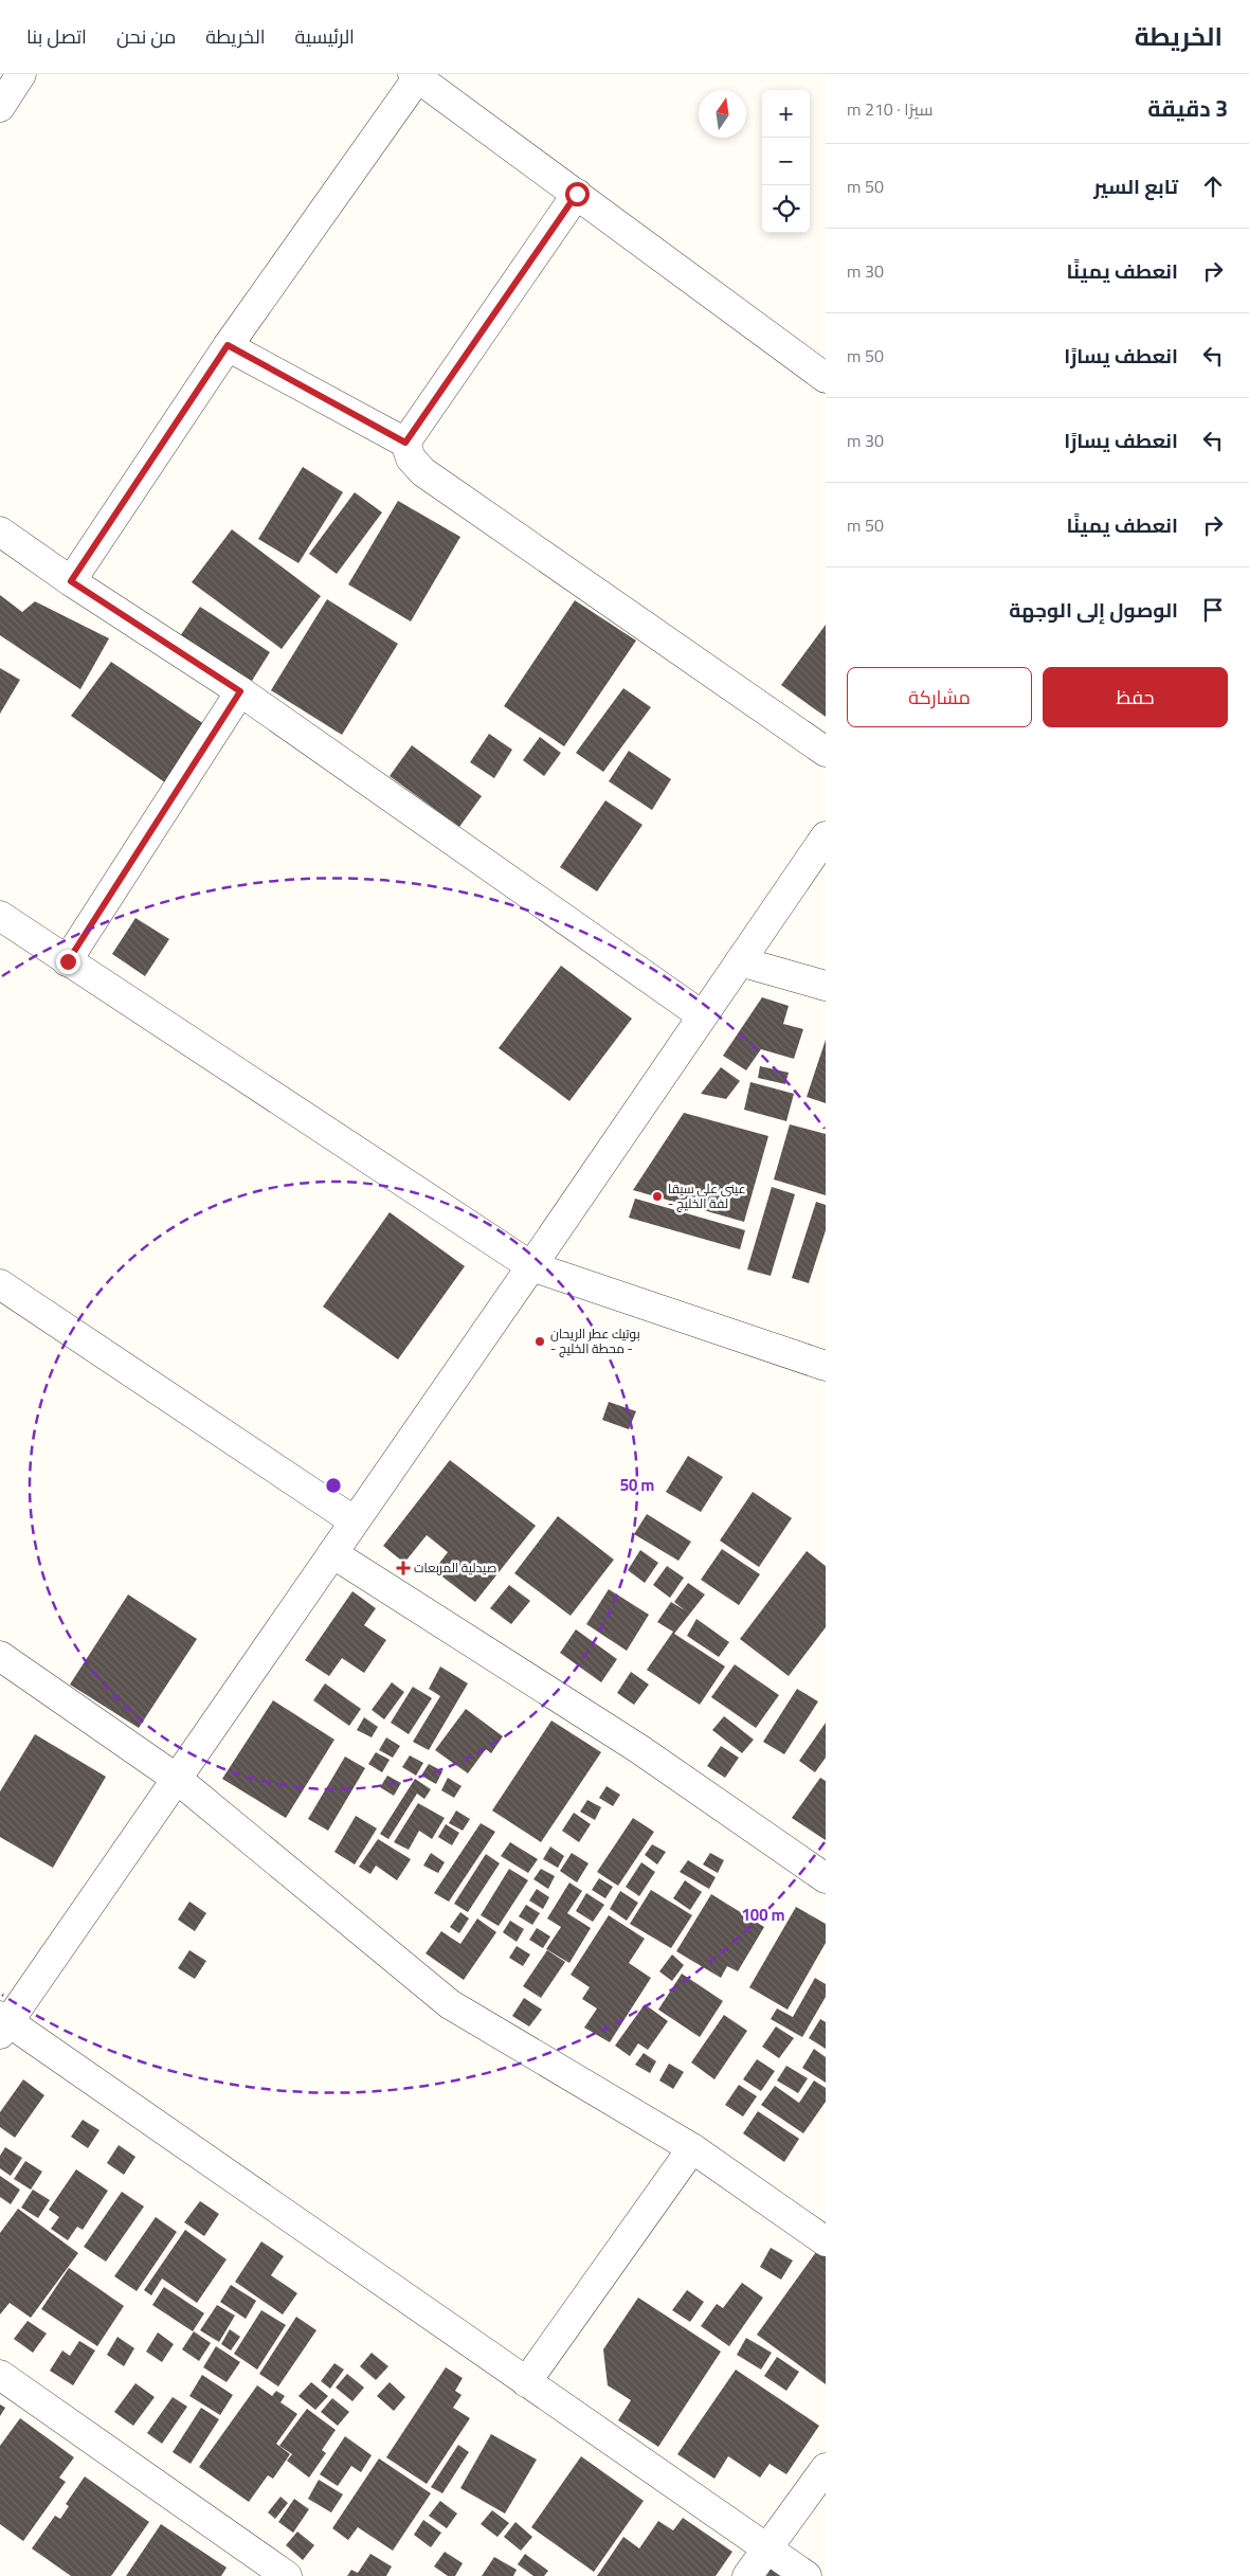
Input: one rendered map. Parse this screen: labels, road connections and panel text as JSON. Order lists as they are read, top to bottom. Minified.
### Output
{"places":{"other":["عيني على سيقا - لفة الخليج","بوتيك عطر الريحان - محطة الخليج -"],"health":["صيدلية المربعات"]},"north":"top","page":{"header":"الخريطة","nav":["الرئيسية","الخريطة","من نحن","اتصل بنا"],"heading":["3 دقيقة","سيرًا · 210 m"],"map_buttons":["+","−"],"list":[["تابع السير","50 m"],["انعطف يمينًا","30 m"],["انعطف يسارًا","50 m"],["انعطف يسارًا","30 m"],["انعطف يمينًا","50 m"],"الوصول إلى الوجهة"],"buttons":["حفظ","مشاركة"]},"rings":["50 m","100 m"]}
